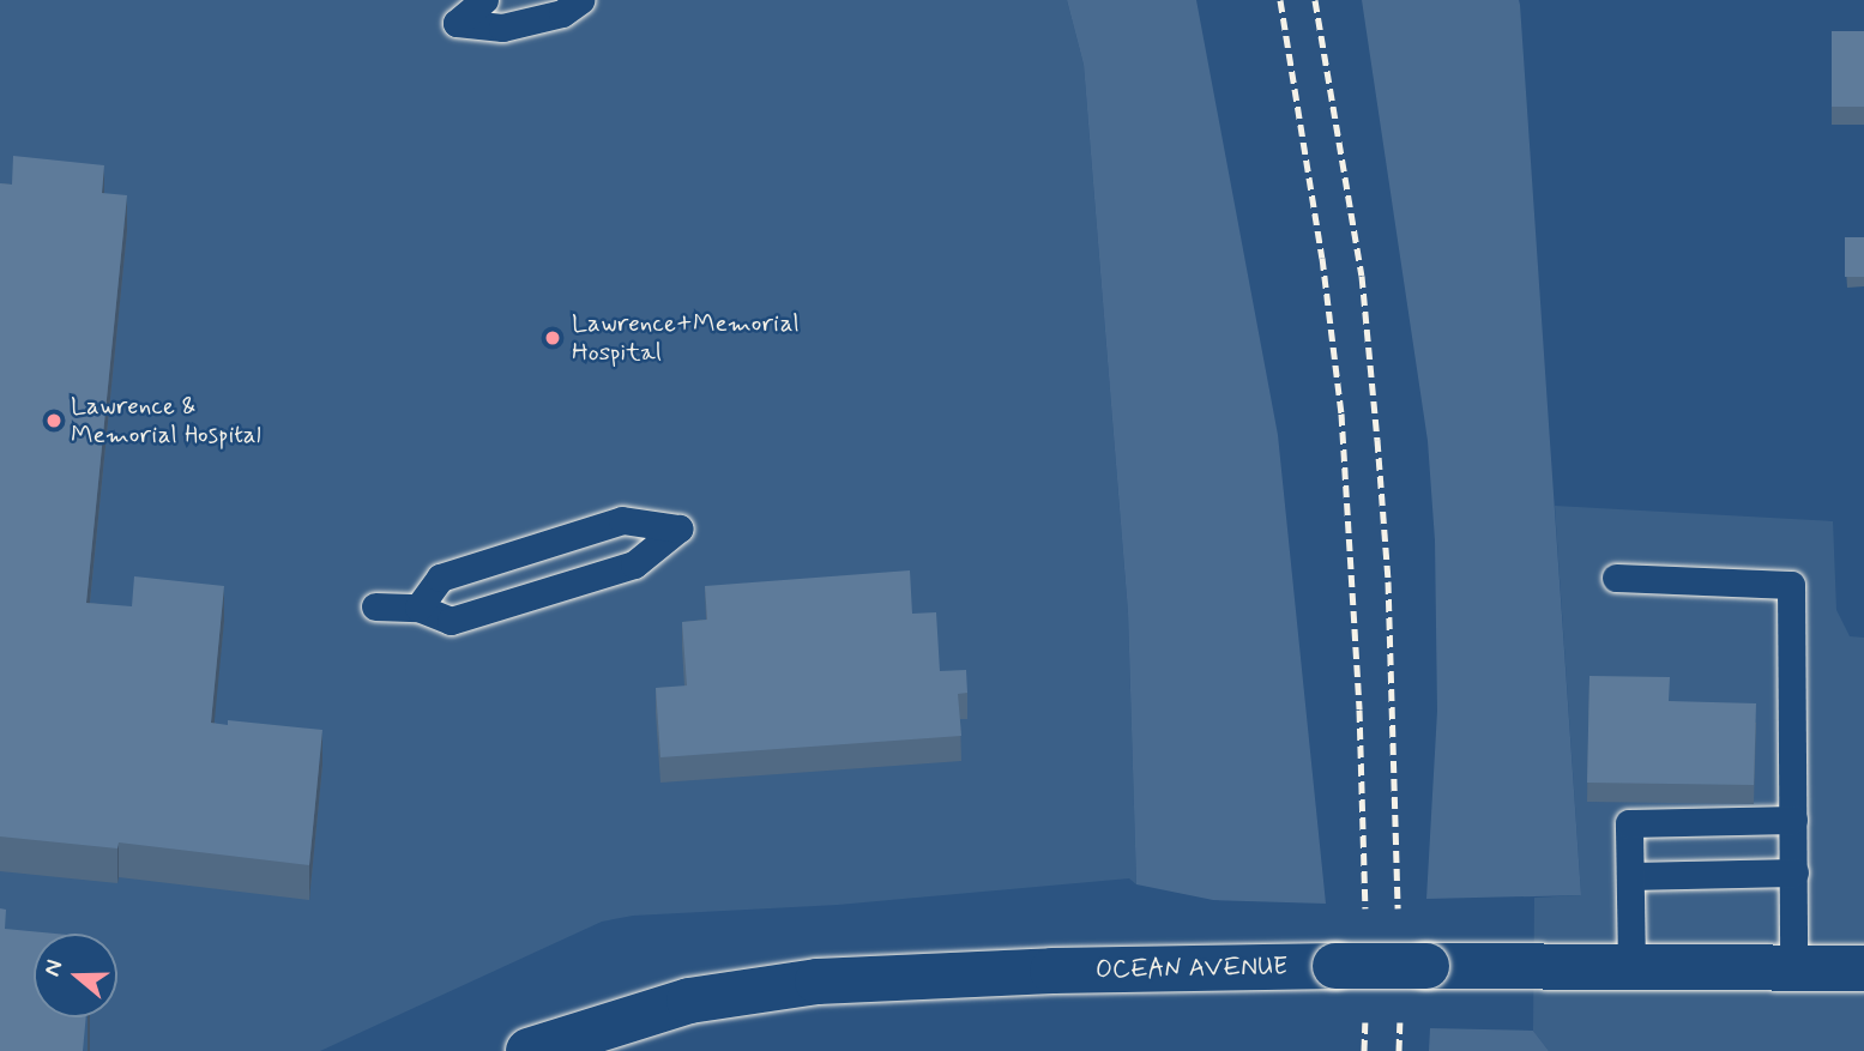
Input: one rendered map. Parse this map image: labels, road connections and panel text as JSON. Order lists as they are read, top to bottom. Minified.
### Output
{"streets":{"main road":["OCEAN AVENUE"]},"places":["Lawrence+Memorial Hospital","Lawrence & Memorial Hospital"],"north":"left"}
